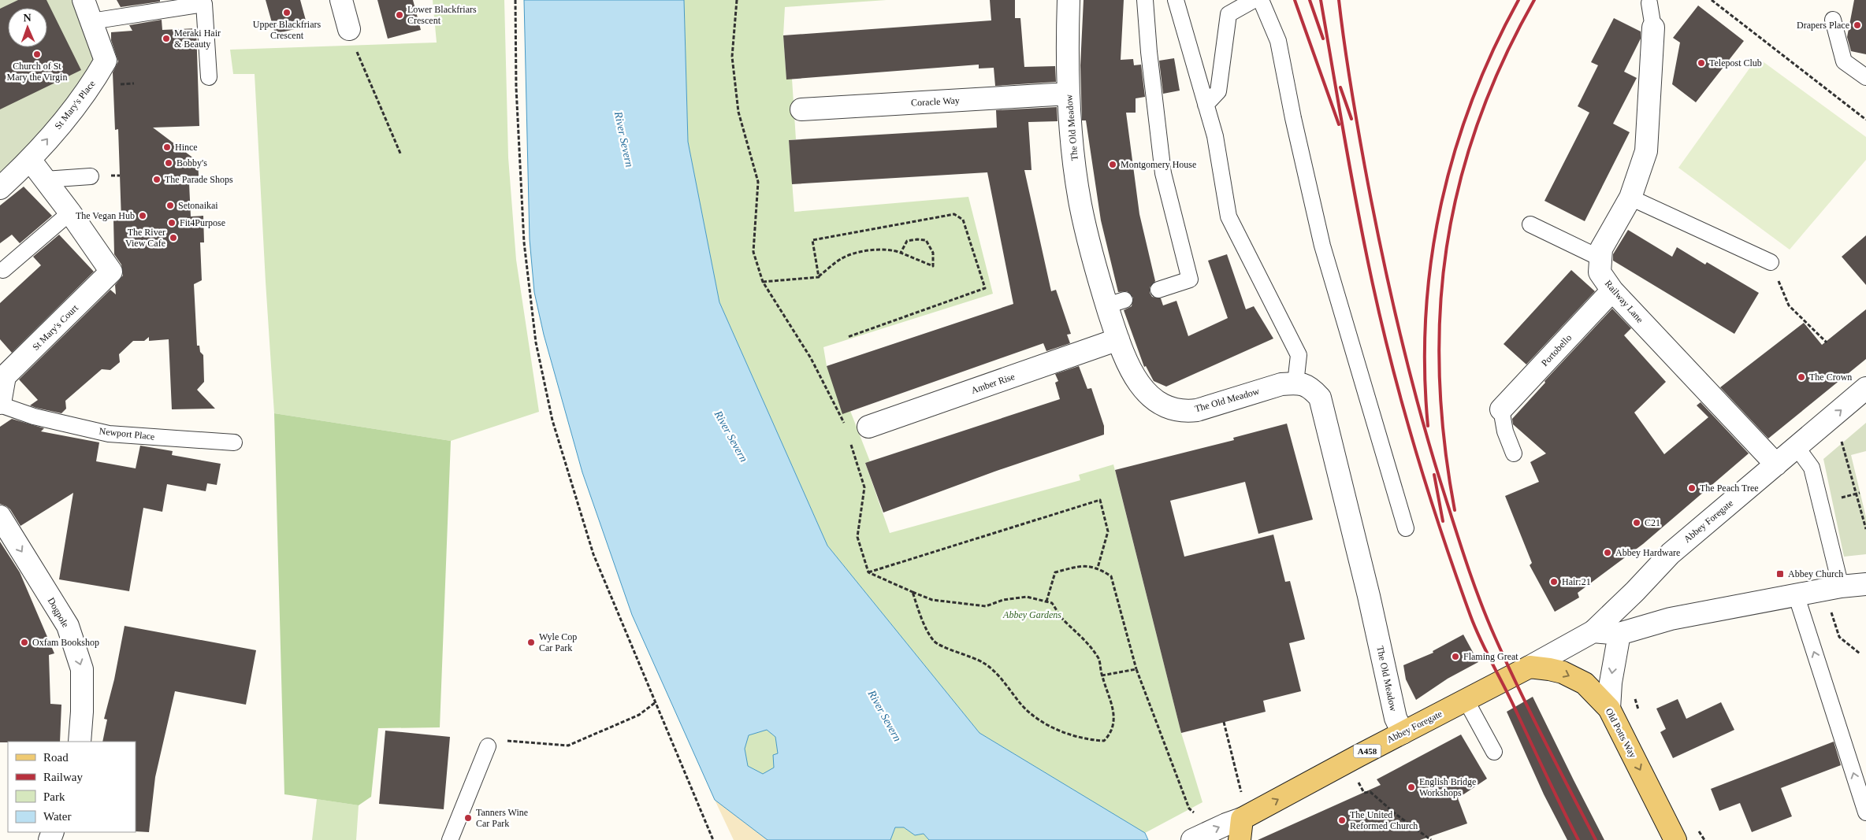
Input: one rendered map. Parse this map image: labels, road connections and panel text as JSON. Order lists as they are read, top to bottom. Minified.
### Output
{"streets":{"main road":["Abbey Foregate","Old Potts Way","A458"],"street":["Coracle Way","St Mary's Place","The Old Meadow","Railway Lane","St Mary's Court","Portobello","Amber Rise","Dogpole"],"lane":["Newport Place"]},"crossings":[["Coracle Way","The Old Meadow"],["The Old Meadow","Amber Rise"],["The Old Meadow","Abbey Foregate"],["Railway Lane","Portobello"],["Railway Lane","Abbey Foregate"],["St Mary's Court","Newport Place"],["Abbey Foregate","Old Potts Way"]],"one_way":["St Mary's Place","Abbey Foregate","Dogpole","Old Potts Way"],"water":["River Severn"],"parks":["Abbey Gardens"],"places":{"other":["Upper Blackfriars Crescent","Lower Blackfriars Crescent","Drapers Place","Meraki Hair & Beauty","Church of St Mary the Virgin","Telepost Club","Hince","Bobby's","Montgomery House","The Parade Shops","Setonaikai","The Vegan Hub","Fit4Purpose","The River View Cafe","The Crown","The Peach Tree","C21","Abbey Hardware","Hair:21","Oxfam Bookshop","Wyle Cop Car Park","Flaming Great","English Bridge Workshops","Tanners Wine Car Park","The United Reformed Church"],"transit":["Abbey Church"]},"legend":["Road","Railway","Park","Water"],"north":"top"}
